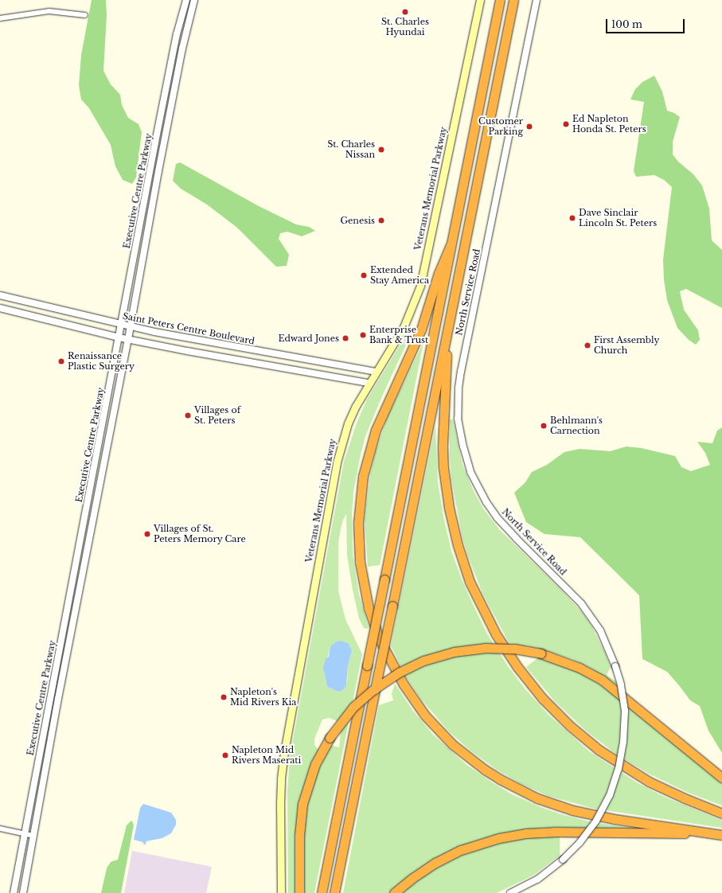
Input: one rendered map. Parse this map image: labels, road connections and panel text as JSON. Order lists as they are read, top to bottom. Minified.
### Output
{"streets":{"main road":["Veterans Memorial Parkway"],"street":["Executive Centre Parkway","North Service Road","Saint Peters Centre Boulevard"]},"crossings":[["Veterans Memorial Parkway","Saint Peters Centre Boulevard"],["Executive Centre Parkway","Saint Peters Centre Boulevard"]],"places":["St. Charles Hyundai","Ed Napleton Honda St. Peters","Customer Parking","St. Charles Nissan","Dave Sinclair Lincoln St. Peters","Genesis","Extended Stay America","Enterprise Bank & Trust","Edward Jones","First Assembly Church","Renaissance Plastic Surgery","Villages of St. Peters","Behlmann's Carnection","Villages of St. Peters Memory Care","Napleton's Mid Rivers Kia","Napleton Mid Rivers Maserati"],"scale_bar":"100 m"}
